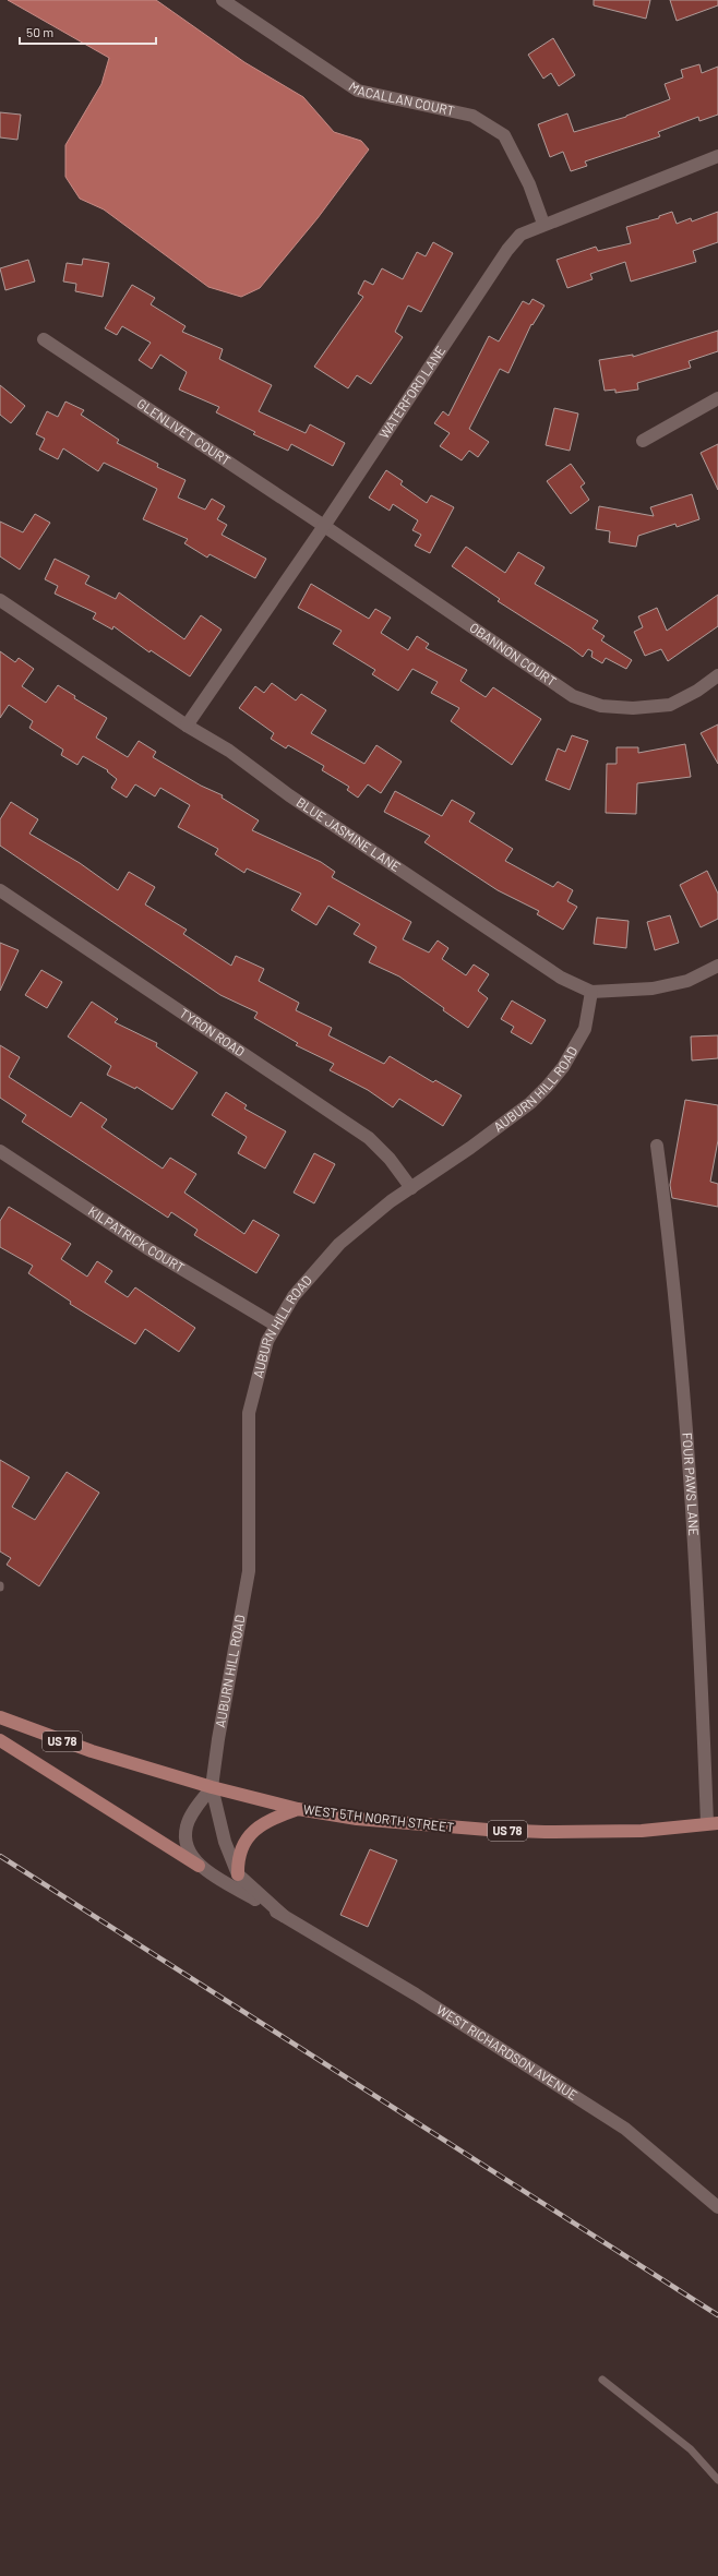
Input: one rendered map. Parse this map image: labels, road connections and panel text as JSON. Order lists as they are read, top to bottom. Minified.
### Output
{"streets":{"main road":["US 78","WEST 5TH NORTH STREET"],"street":["MACALLAN COURT","WATERFORD LANE","GLENLIVET COURT","OBANNON COURT","BLUE JASMINE LANE","TYRON ROAD","AUBURN HILL ROAD","KILPATRICK COURT","FOUR PAWS LANE","WEST RICHARDSON AVENUE"]},"crossings":[["MACALLAN COURT","WATERFORD LANE"],["WATERFORD LANE","GLENLIVET COURT"],["WATERFORD LANE","OBANNON COURT"],["WATERFORD LANE","BLUE JASMINE LANE"],["GLENLIVET COURT","OBANNON COURT"],["BLUE JASMINE LANE","AUBURN HILL ROAD"],["TYRON ROAD","AUBURN HILL ROAD"],["AUBURN HILL ROAD","KILPATRICK COURT"],["AUBURN HILL ROAD","WEST 5TH NORTH STREET"],["AUBURN HILL ROAD","WEST RICHARDSON AVENUE"],["FOUR PAWS LANE","WEST 5TH NORTH STREET"],["WEST 5TH NORTH STREET","WEST RICHARDSON AVENUE"]],"scale_bar":"50 m"}
